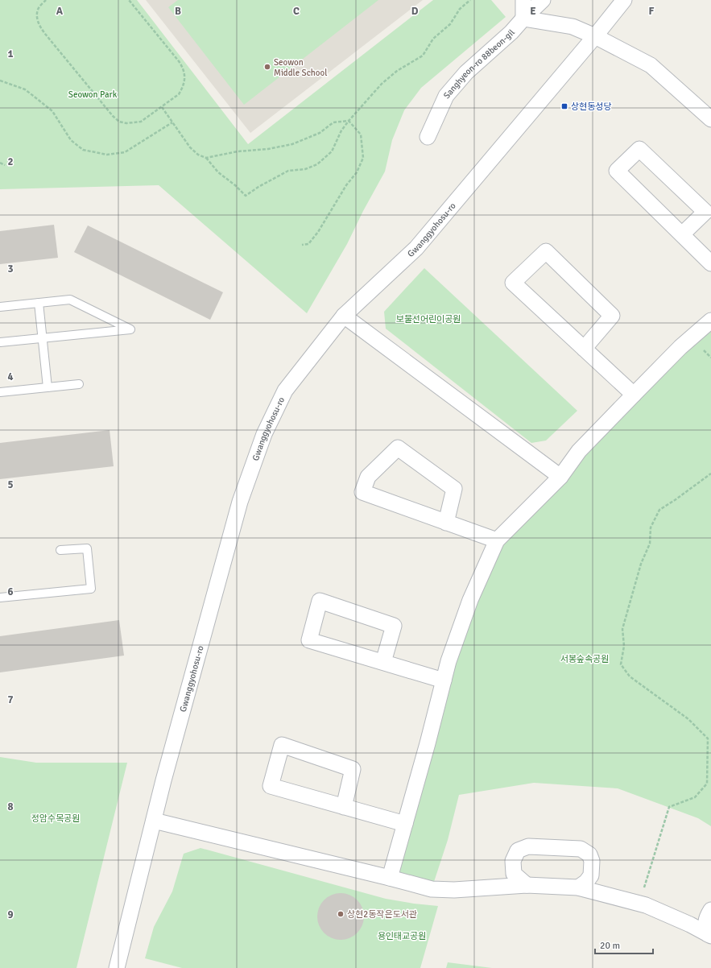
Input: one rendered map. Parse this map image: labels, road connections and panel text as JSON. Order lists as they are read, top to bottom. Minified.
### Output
{"streets":{"street":["Sanghyeon-ro 88beon-gil","Gwanggyohosu-ro"]},"parks":["Seowon Park","보물선어린이공원","서봉숲속공원","정암수목공원","용인태교공원"],"places":{"other":["Seowon Middle School","상현2동작은도서관"],"transit":["상현동성당"]},"scale_bar":"20 m","grid":{"columns":["A","B","C","D","E","F"],"rows":["1","2","3","4","5","6","7","8","9"]}}
